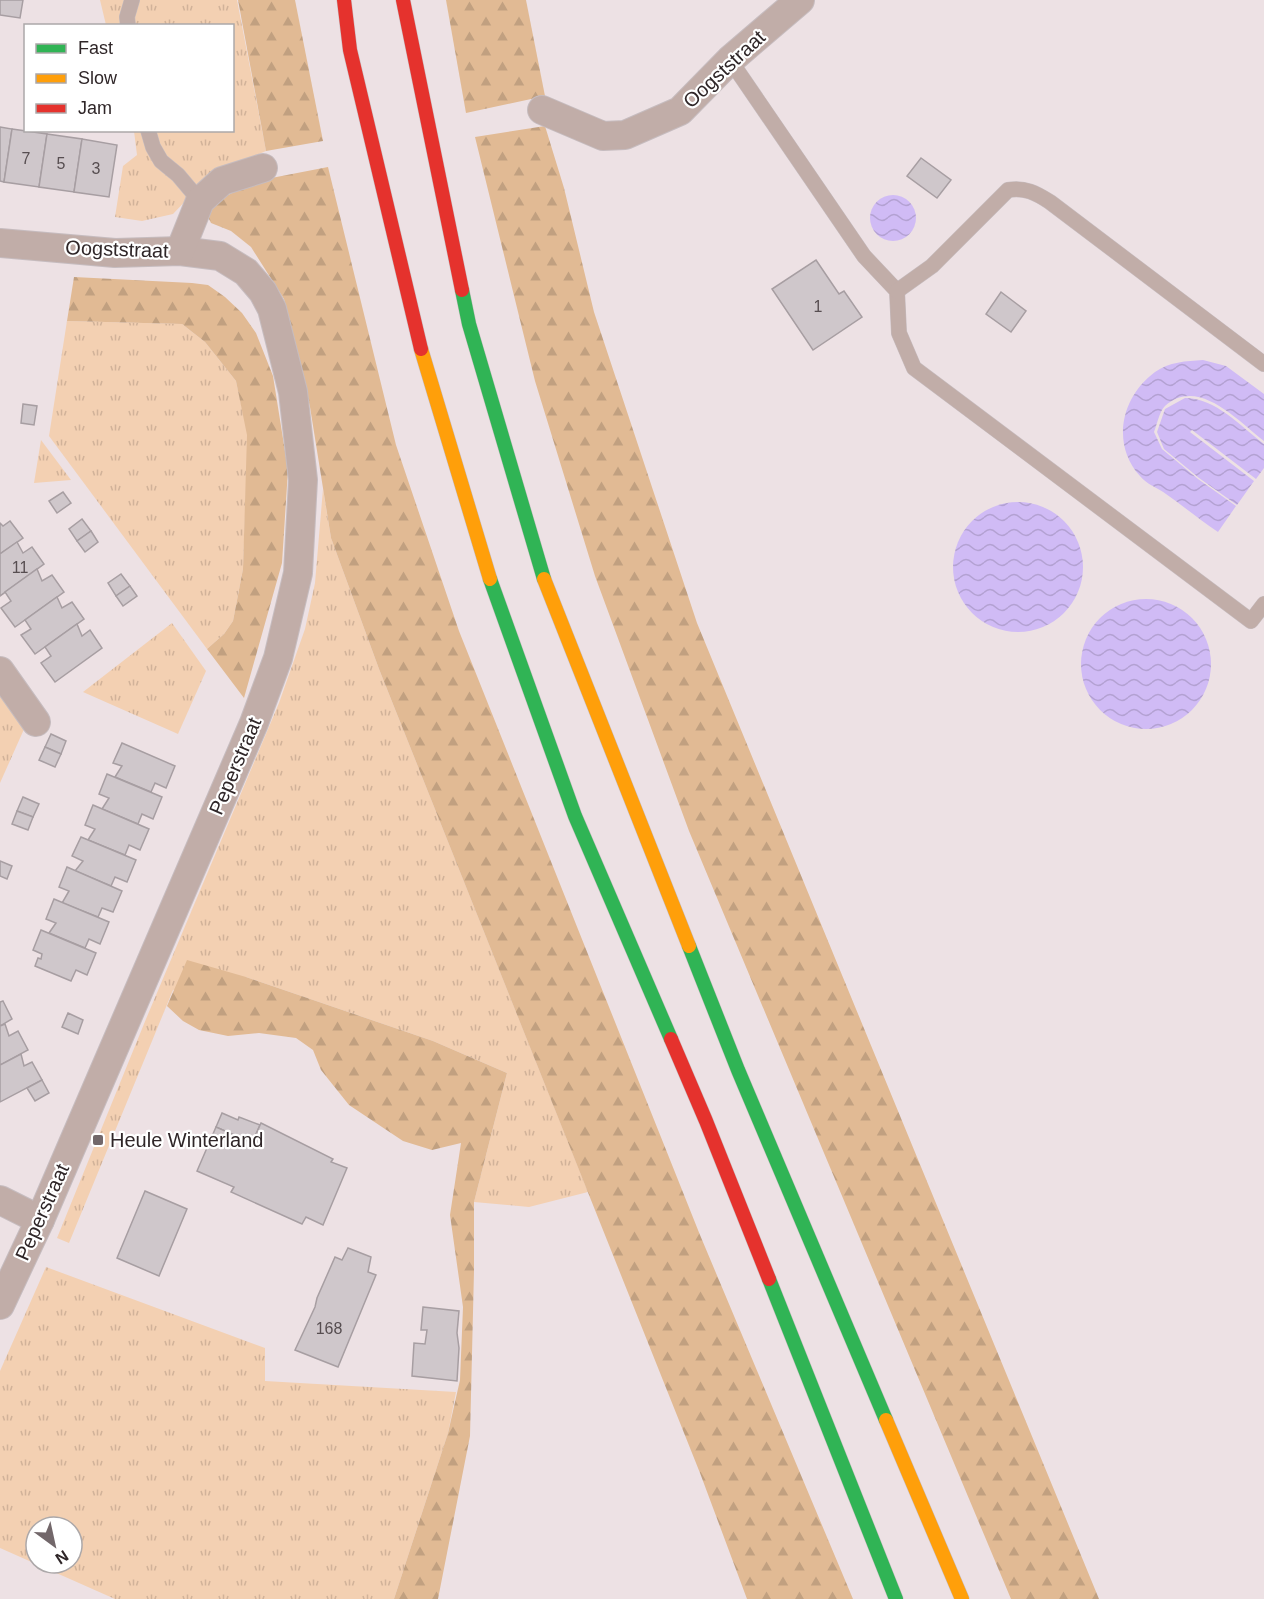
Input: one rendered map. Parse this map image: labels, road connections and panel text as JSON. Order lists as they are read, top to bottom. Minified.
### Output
{"streets":{"street":["Oogststraat","Peperstraat"]},"crossings":[["Oogststraat","Peperstraat"]],"places":{"transit":["Heule Winterland"]},"house_numbers":["7","5","3","1","11","168"],"legend":["Fast","Slow","Jam"],"north":"bottom right"}
